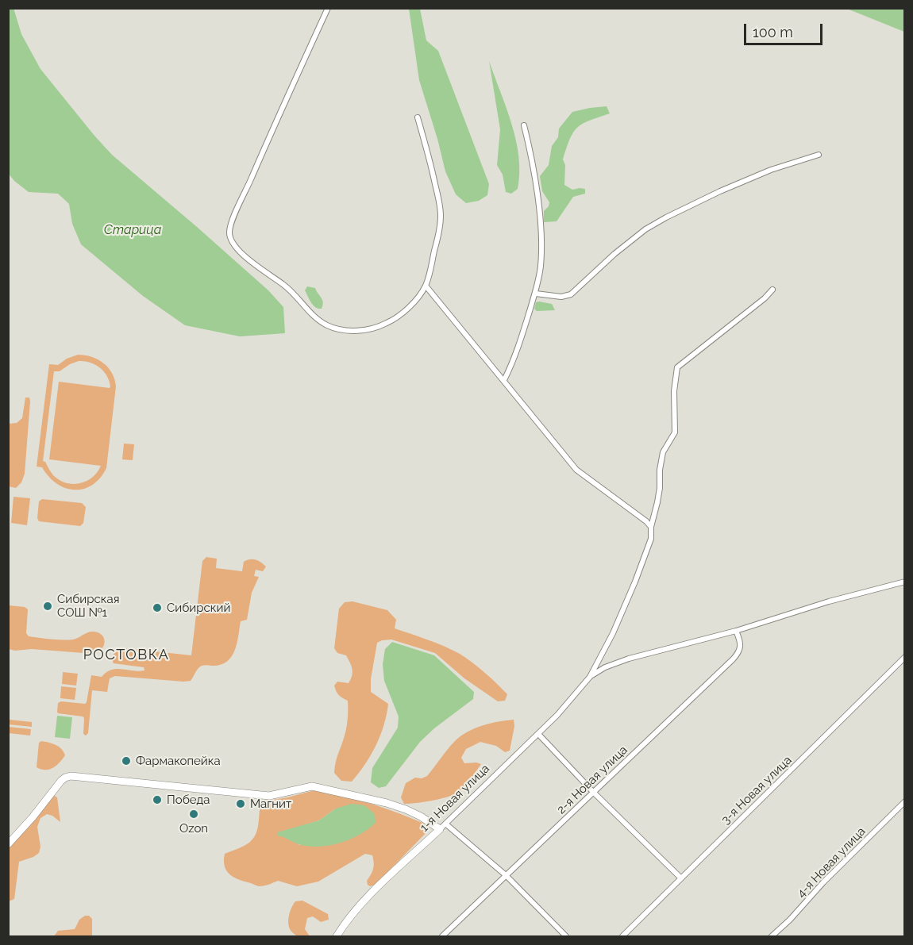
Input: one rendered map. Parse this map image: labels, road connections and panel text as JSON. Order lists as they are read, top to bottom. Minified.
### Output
{"streets":{"street":["2-я Новая улица","3-я Новая улица","1-я Новая улица","4-я Новая улица"]},"districts":["РОСТОВКА"],"water":["Старица"],"places":["Сибирская СОШ №1","Сибирский","Фармакопейка","Победа","Магнит","Ozon"],"scale_bar":"100 m"}
